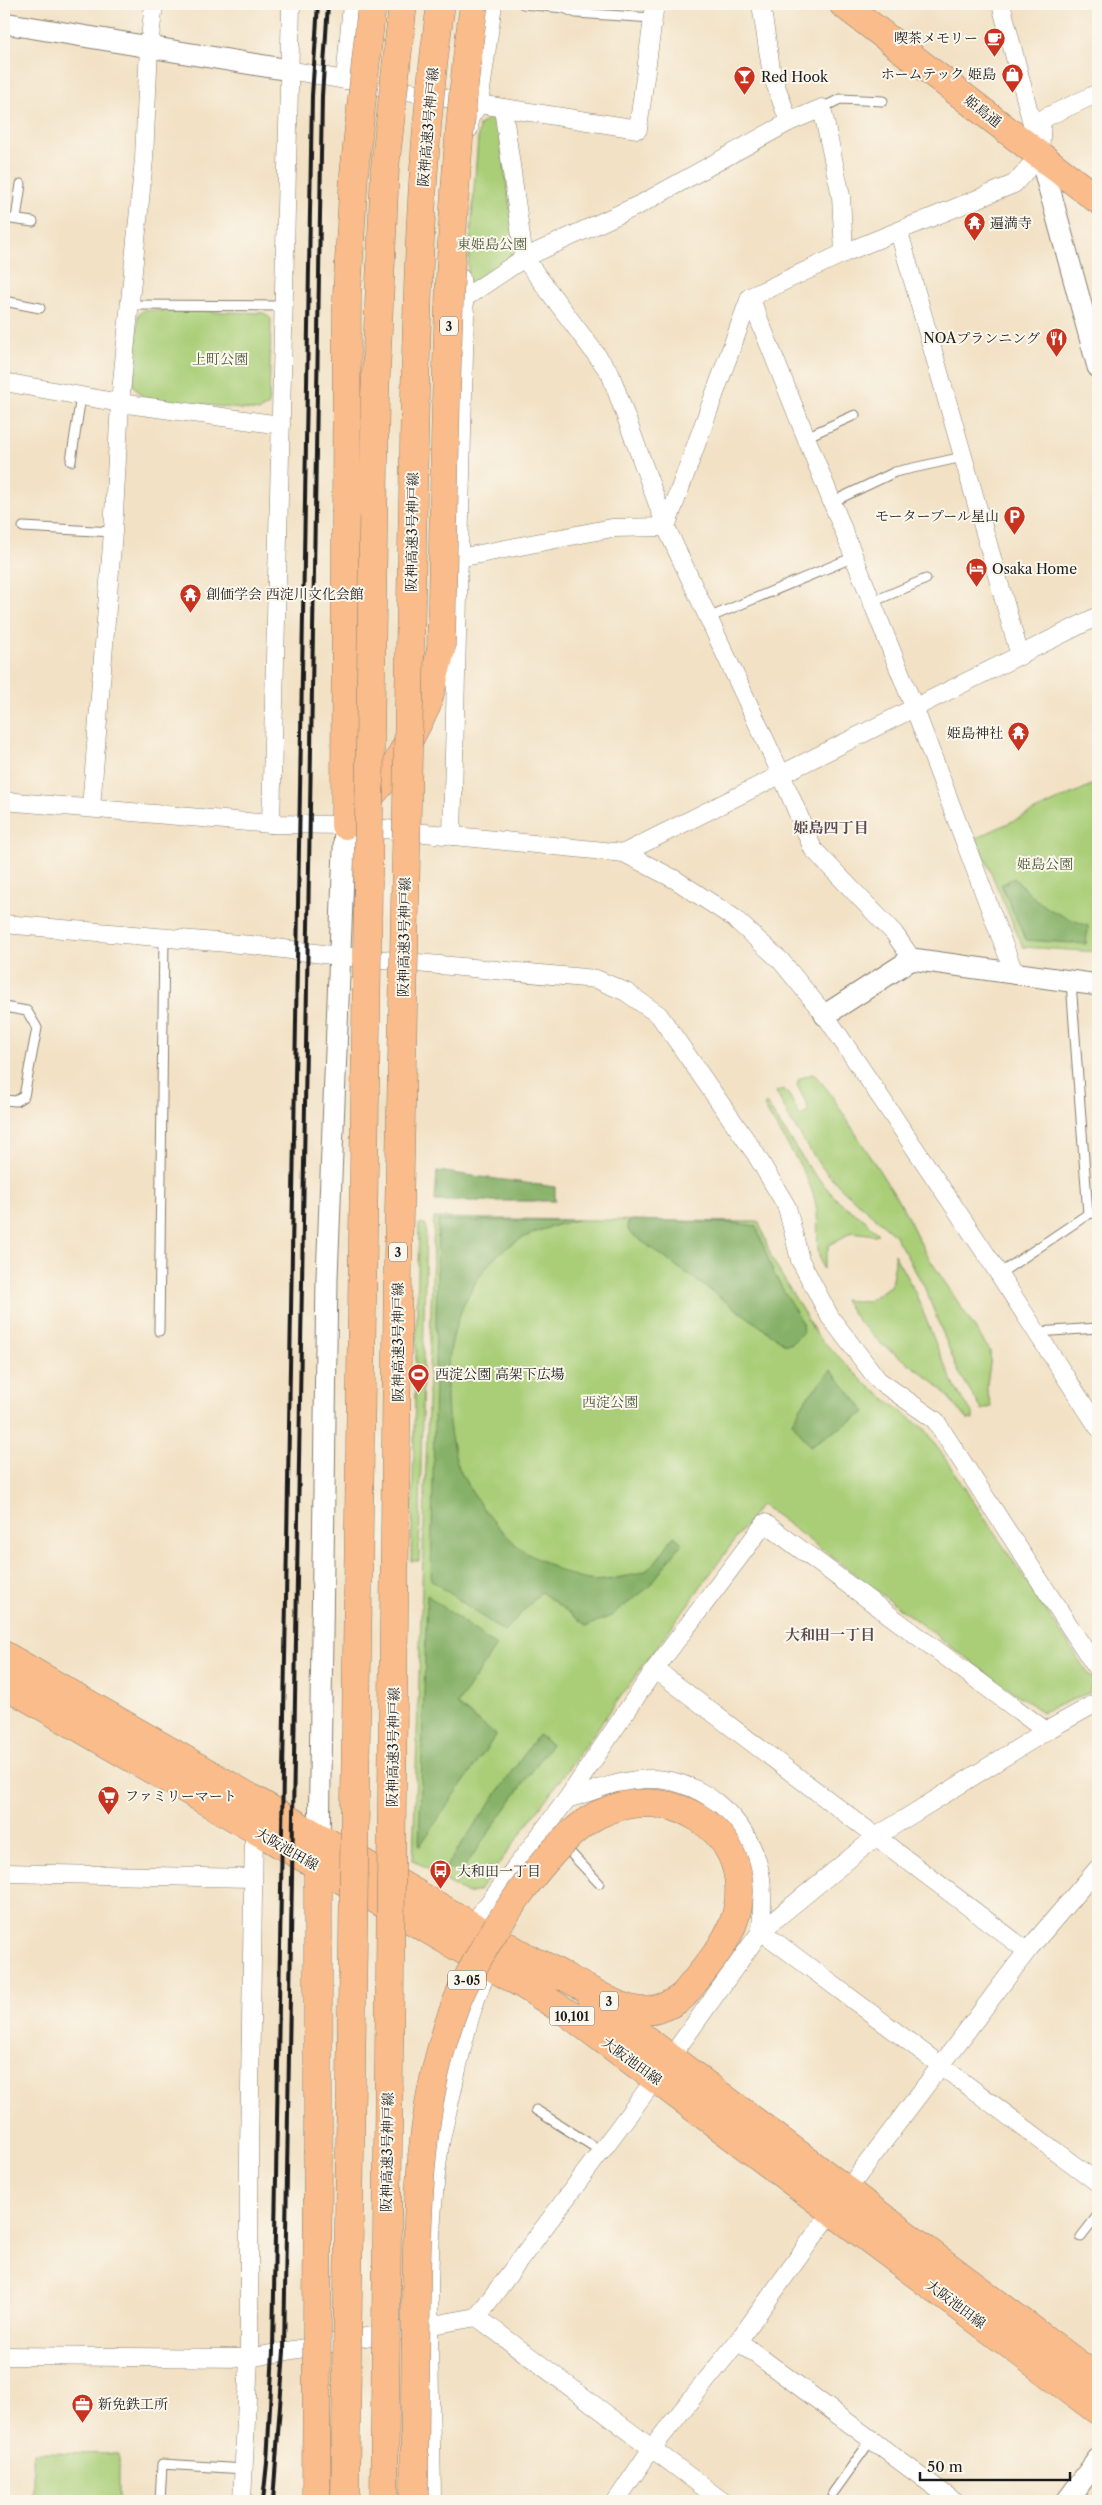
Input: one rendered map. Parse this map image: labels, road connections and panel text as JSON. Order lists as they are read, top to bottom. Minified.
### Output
{"streets":{"main road":["姫島通","阪神高速3号神戸線","3","大阪池田線","3-05","10,101"]},"crossings":[["3","大阪池田線"],["3","3-05"]],"districts":["姫島四丁目","大和田一丁目"],"parks":["東姫島公園","上町公園","姫島公園","西淀公園"],"places":{"cafe":["喫茶メモリー"],"shop":["ホームテック 姫島"],"bar":["Red Hook"],"temple":["遍満寺","創価学会 西淀川文化会館","姫島神社"],"restaurant":["NOAプランニング"],"parking":["モータープール星山"],"hotel":["Osaka Home"],"sports":["西淀公園 高架下広場"],"supermarket":["ファミリーマート"],"bus stop":["大和田一丁目"],"office":["新免鉄工所"]},"scale_bar":"50 m"}
